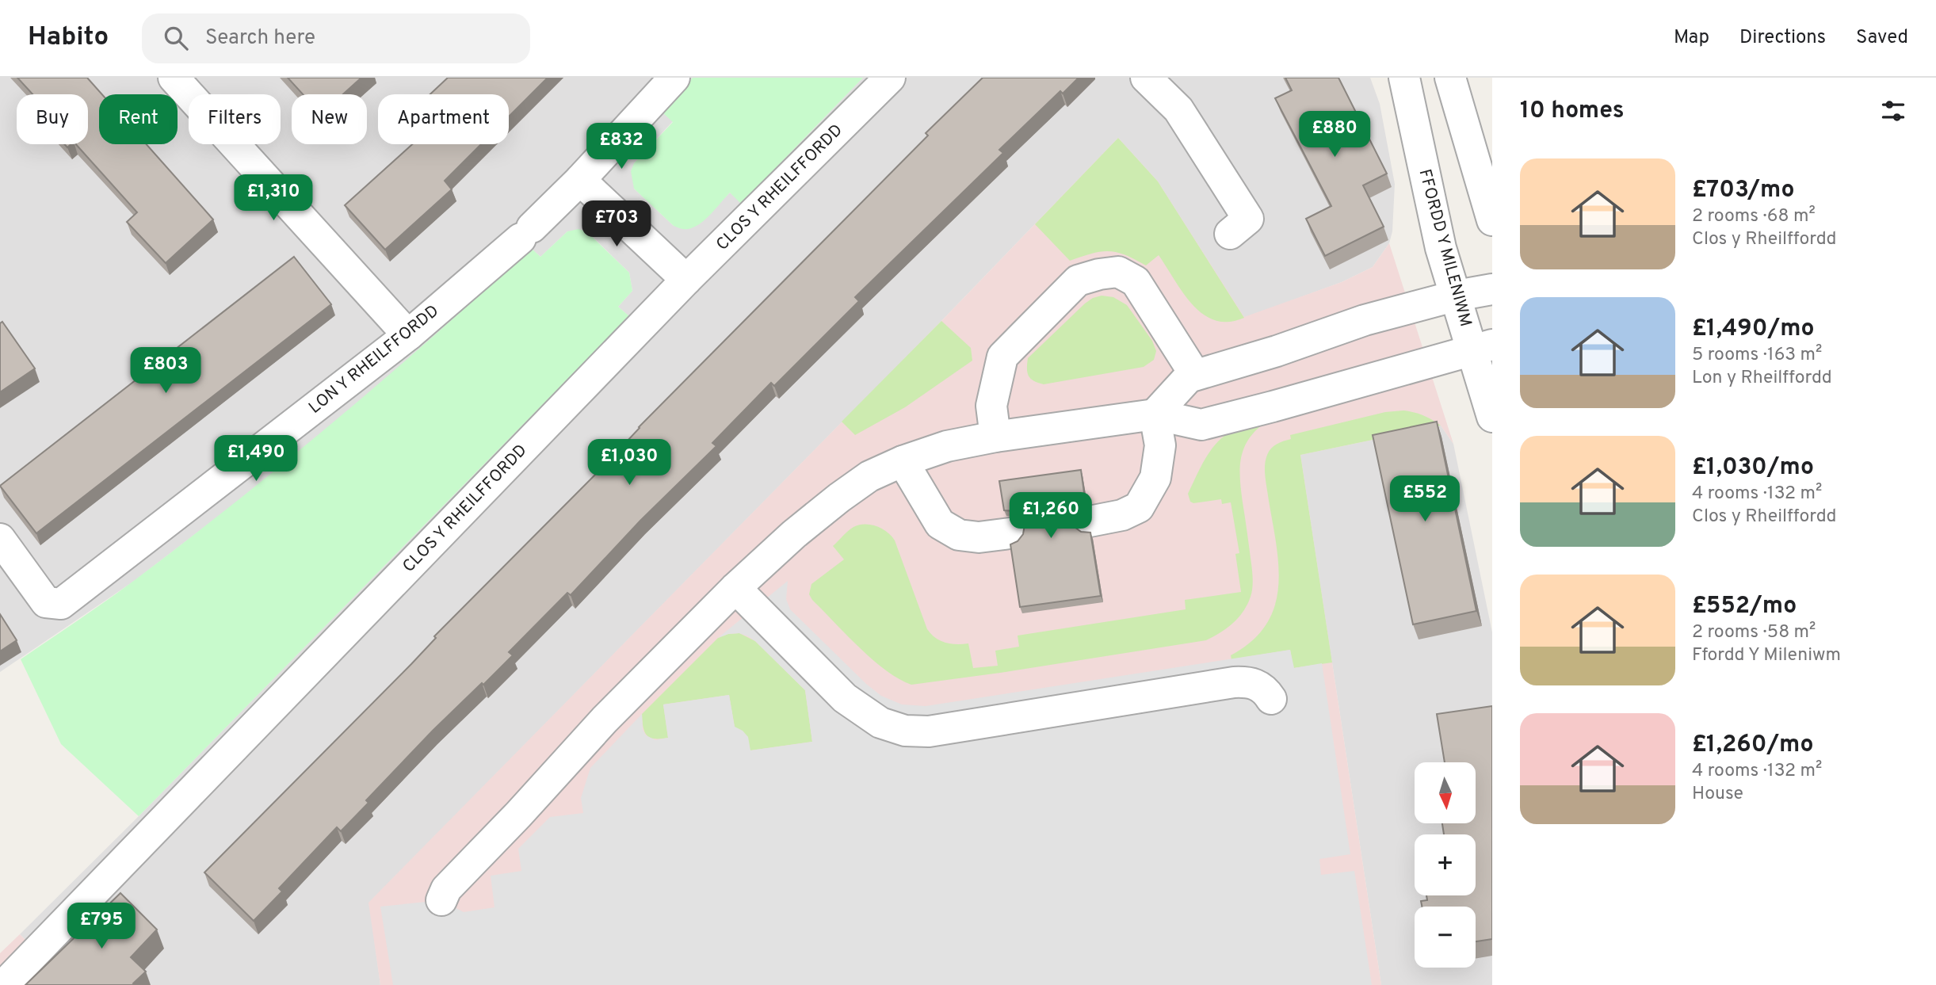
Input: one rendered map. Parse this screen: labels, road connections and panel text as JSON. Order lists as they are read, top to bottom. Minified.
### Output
{"streets":{"street":["CLOS Y RHEILFFORDD","FFORDD Y MILENIWM","LON Y RHEILFFORDD"]},"north":"bottom","page":{"header":"Habito","search":"Search here","nav":["Map","Directions","Saved"],"heading":"10 homes","chip":["Buy","Rent","Filters","New","Apartment"],"price":["£880","£832","£1,310","£703","£803","£1,490","£1,030","£552","£1,260","£795"],"list":[{"name":"£703/mo","note":"2 rooms · 68 m² · Clos y Rheilffordd"},{"name":"£1,490/mo","note":"5 rooms · 163 m² · Lon y Rheilffordd"},{"name":"£1,030/mo","note":"4 rooms · 132 m² · Clos y Rheilffordd"},{"name":"£552/mo","note":"2 rooms · 58 m² · Ffordd Y Mileniwm"},{"name":"£1,260/mo","note":"4 rooms · 132 m² · House"}],"map_buttons":["+","−"]}}
